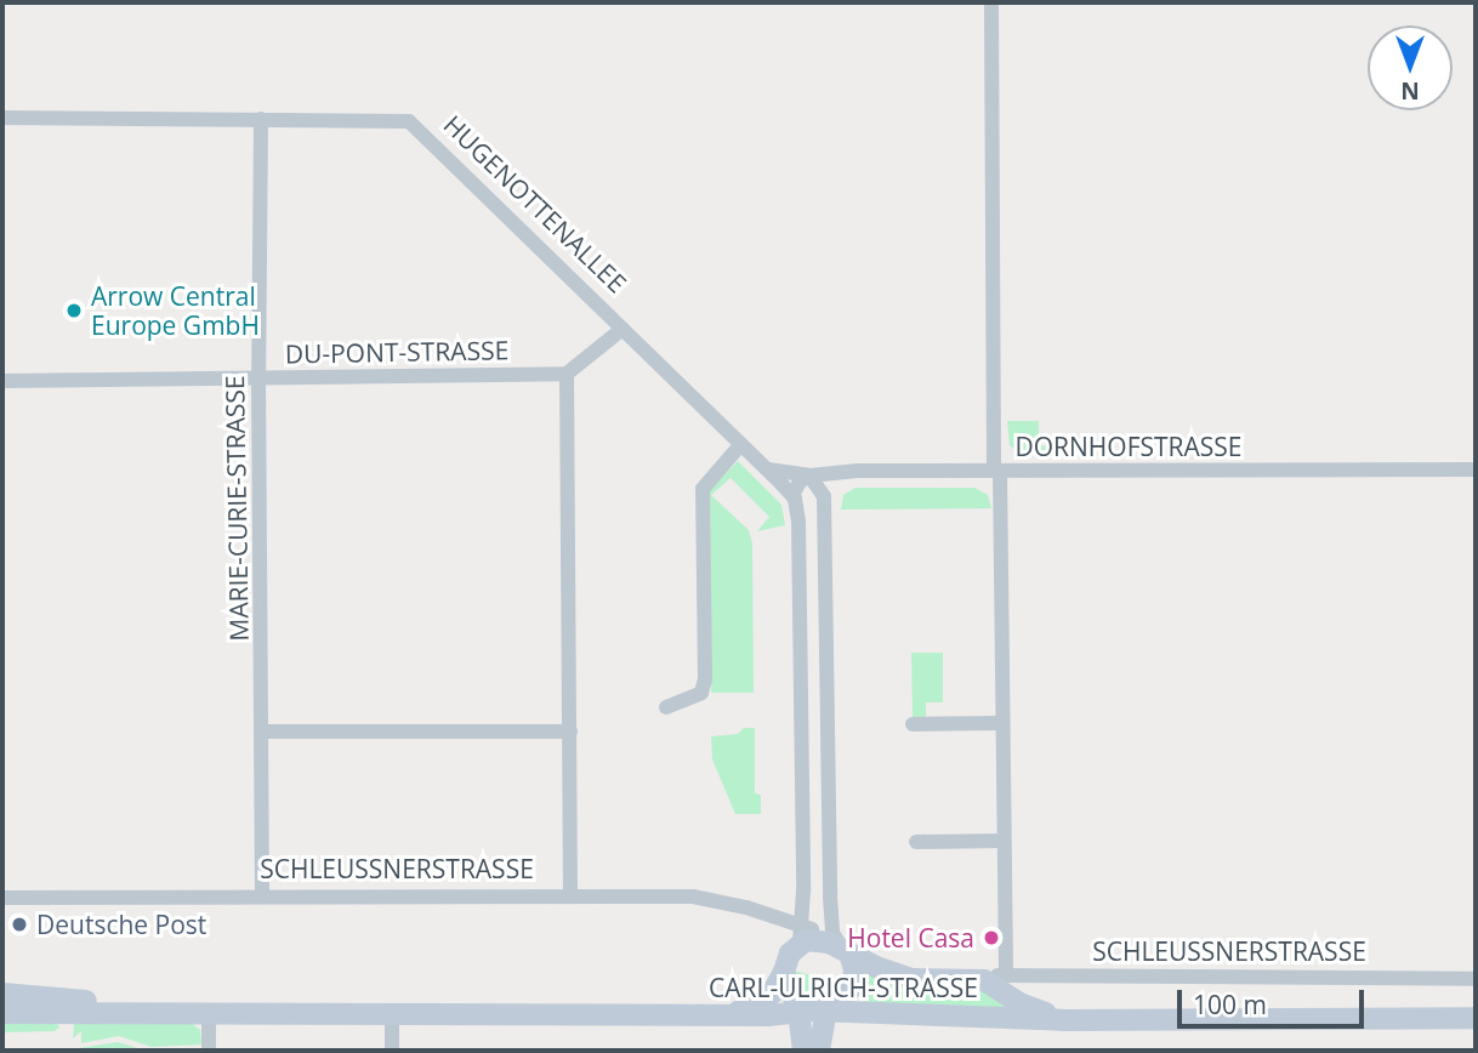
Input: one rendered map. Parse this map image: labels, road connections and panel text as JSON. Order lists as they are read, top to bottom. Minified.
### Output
{"streets":{"main road":["SCHLEUSSNERSTRASSE","CARL-ULRICH-STRASSE"],"street":["HUGENOTTENALLEE","DU-PONT-STRASSE","DORNHOFSTRASSE","MARIE-CURIE-STRASSE"]},"crossings":[["HUGENOTTENALLEE","MARIE-CURIE-STRASSE"],["DU-PONT-STRASSE","MARIE-CURIE-STRASSE"],["MARIE-CURIE-STRASSE","SCHLEUSSNERSTRASSE"],["SCHLEUSSNERSTRASSE","CARL-ULRICH-STRASSE"]],"places":["Arrow Central Europe GmbH","Deutsche Post","Hotel Casa"],"scale_bar":"100 m","north":"bottom"}
